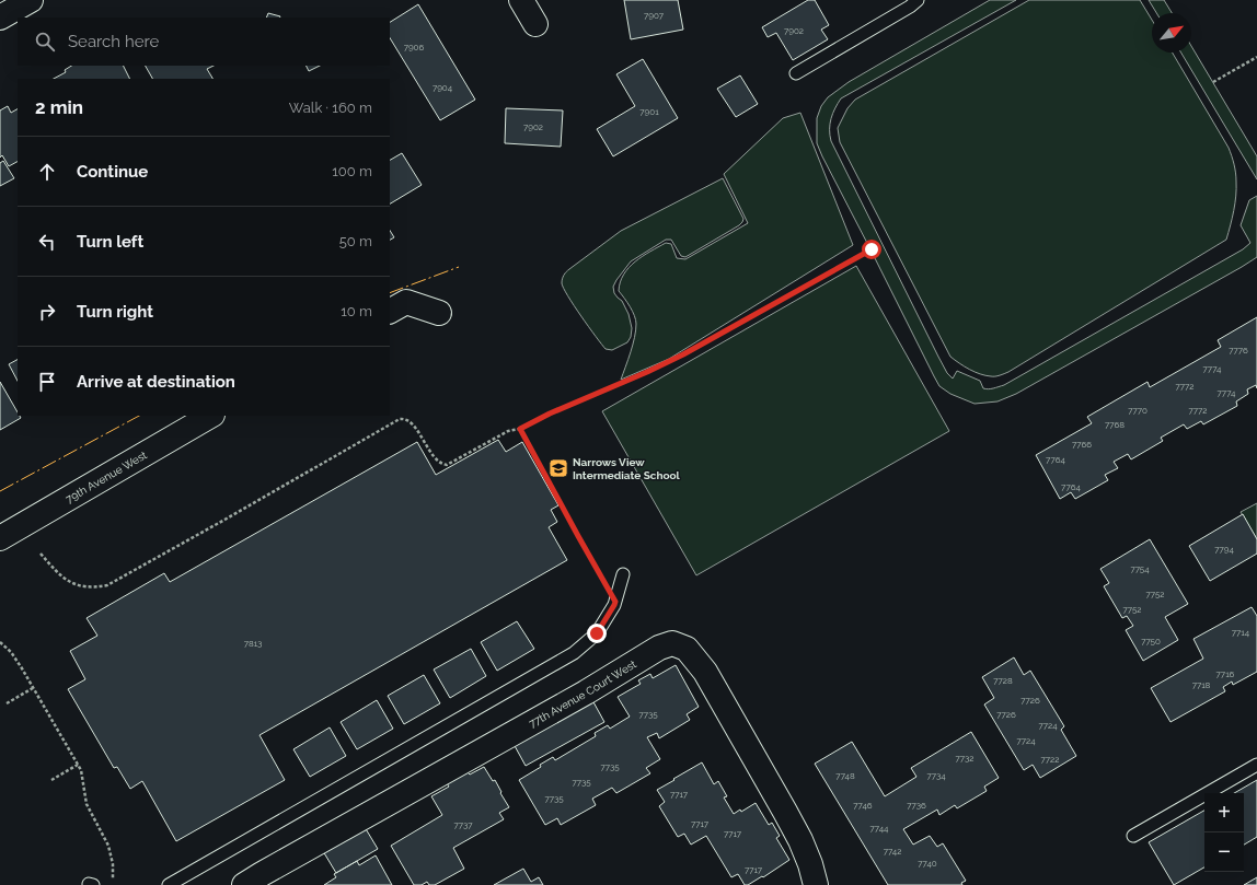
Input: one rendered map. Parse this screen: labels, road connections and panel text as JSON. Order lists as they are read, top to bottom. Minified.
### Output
{"streets":{"street":["79th Avenue West","77th Avenue Court West"]},"places":{"school or university":["Narrows View Intermediate School"]},"house_numbers":["7907","7902","7906","7904","7901","7902","7776","7774","7772","7774","7770","7772","7768","7766","7764","7764","7794","7754","7752","7752","7714","7750","7813","7716","7728","7718","7726","7735","7726","7724","7724","7732","7722","7735","7748","7734","7735","7717","7735","7746","7736","7717","7737","7744","7717","7742","7740","7717"],"north":"top right","page":{"search":"Search here","heading":["2 min","Walk · 160 m"],"list":[["Continue","100 m"],["Turn left","50 m"],["Turn right","10 m"],"Arrive at destination"],"map_buttons":["+","−"]}}
